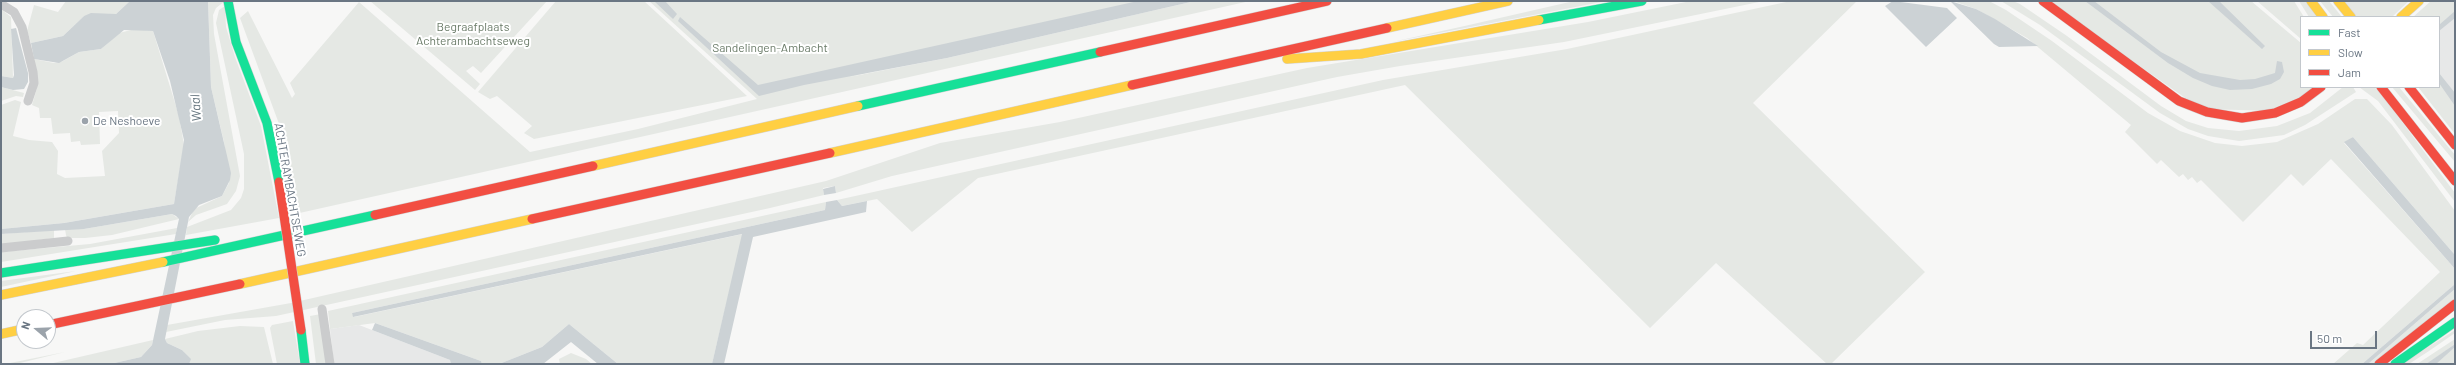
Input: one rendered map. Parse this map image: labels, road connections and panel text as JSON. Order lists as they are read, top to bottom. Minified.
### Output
{"streets":{"main road":["ACHTERAMBACHTSEWEG"]},"water":["Waal"],"parks":["Begraafplaats Achterambachtseweg","Sandelingen-Ambacht"],"places":["De Neshoeve"],"legend":["Fast","Slow","Jam"],"scale_bar":"50 m","north":"left"}
